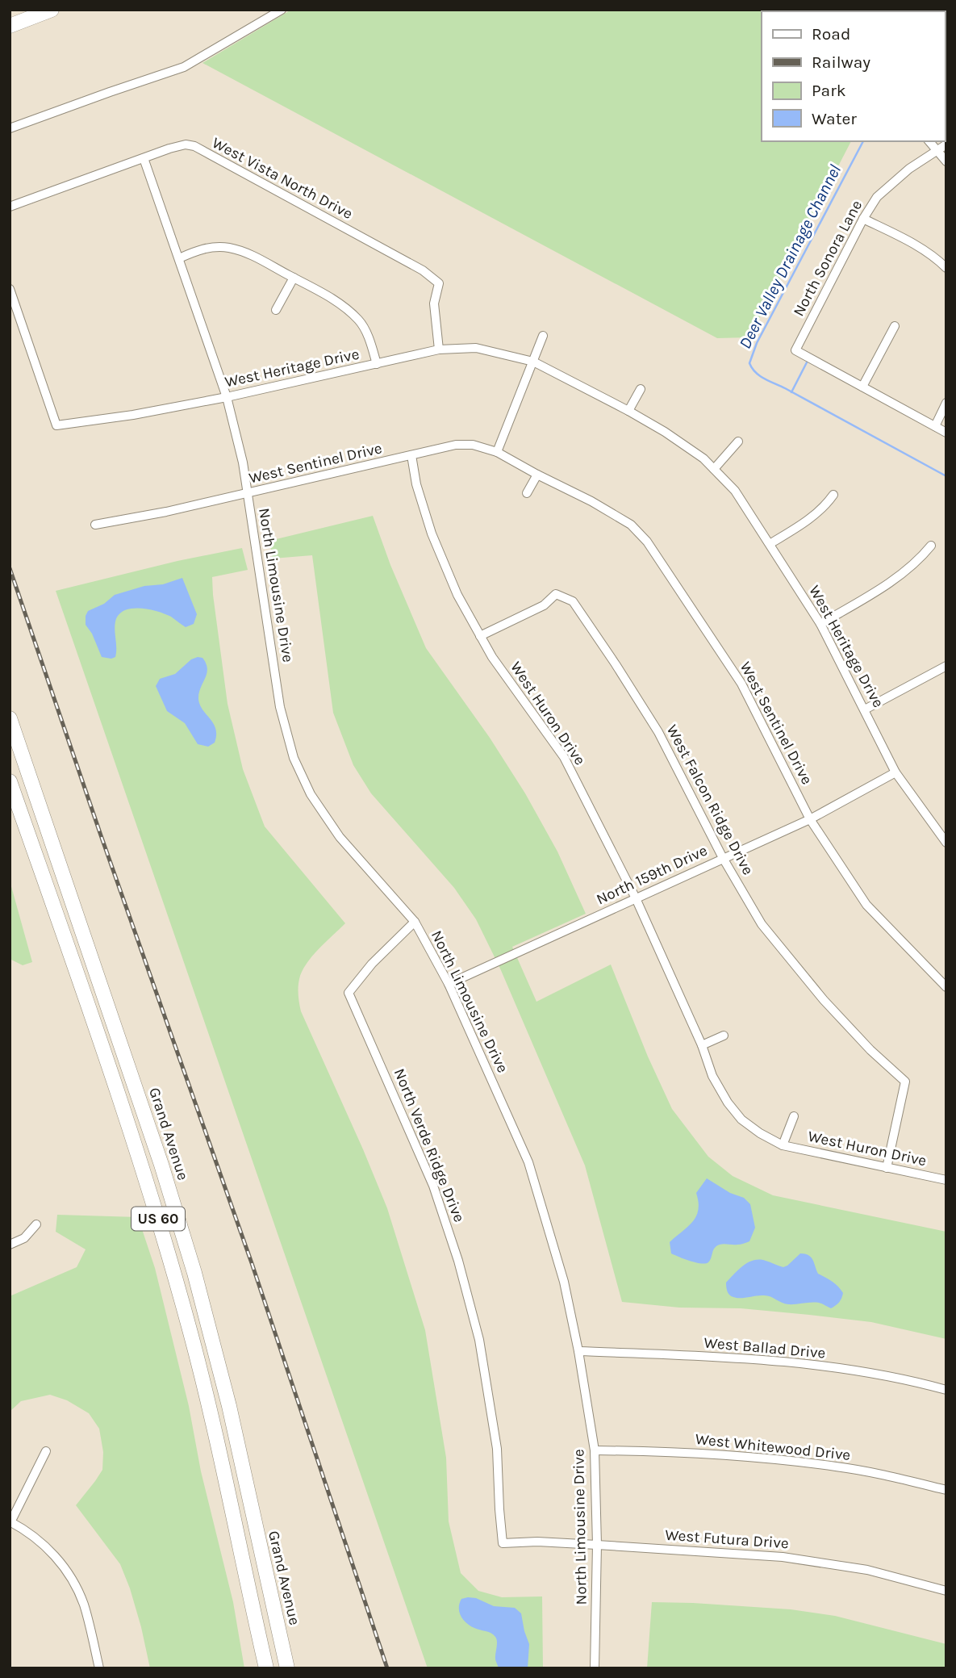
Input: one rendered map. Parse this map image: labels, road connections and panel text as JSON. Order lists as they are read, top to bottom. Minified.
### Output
{"streets":{"highway":["Grand Avenue","US 60"],"street":["West Vista North Drive","North Sonora Lane","West Heritage Drive","West Sentinel Drive","North Limousine Drive","West Huron Drive","West Falcon Ridge Drive","North 159th Drive","North Verde Ridge Drive","West Ballad Drive","West Whitewood Drive","West Futura Drive"]},"crossings":[["West Vista North Drive","West Heritage Drive"],["West Vista North Drive","North Limousine Drive"],["West Heritage Drive","North Limousine Drive"],["West Heritage Drive","North 159th Drive"],["West Sentinel Drive","North Limousine Drive"],["West Sentinel Drive","West Huron Drive"],["West Sentinel Drive","North 159th Drive"],["North Limousine Drive","North 159th Drive"],["North Limousine Drive","North Verde Ridge Drive"],["North Limousine Drive","West Ballad Drive"],["North Limousine Drive","West Whitewood Drive"],["North Limousine Drive","West Futura Drive"],["West Huron Drive","West Falcon Ridge Drive"],["West Huron Drive","North 159th Drive"],["West Falcon Ridge Drive","North 159th Drive"],["North Verde Ridge Drive","West Futura Drive"]],"water":["Deer Valley Drainage Channel"],"legend":["Road","Railway","Park","Water"]}
